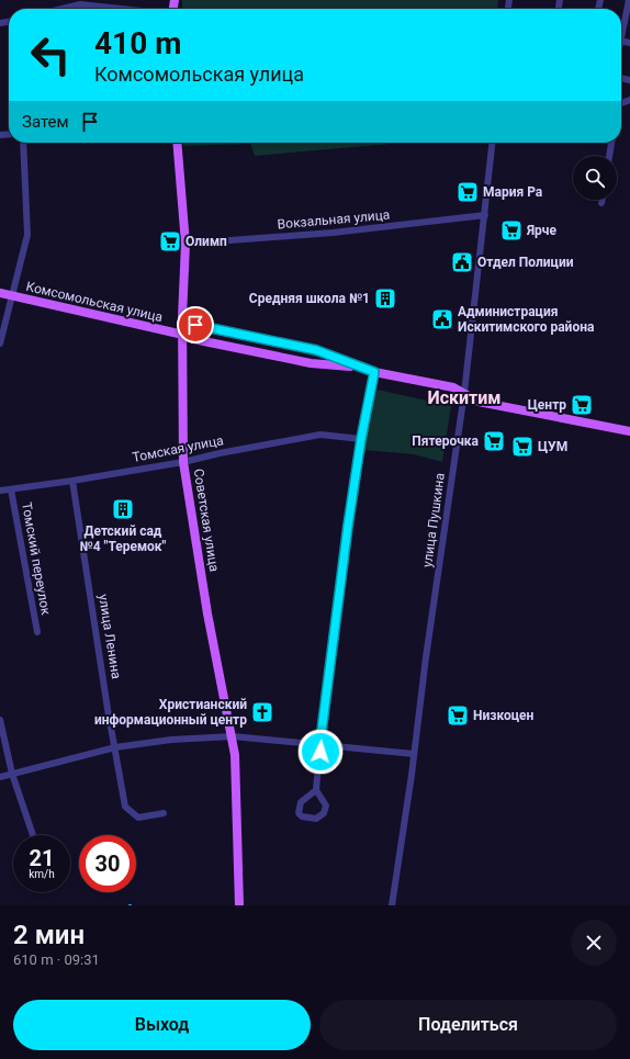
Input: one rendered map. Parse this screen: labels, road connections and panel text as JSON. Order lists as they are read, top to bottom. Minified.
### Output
{"streets":{"main road":["Комсомольская улица","Советская улица"],"street":["Вокзальная улица","Томская улица","улица Пушкина","Томский переулок","улица Ленина"]},"crossings":[["Вокзальная улица","Советская улица"],["Вокзальная улица","улица Пушкина"],["Комсомольская улица","Советская улица"],["Комсомольская улица","улица Пушкина"],["Томская улица","Советская улица"],["Томская улица","Томский переулок"],["Томская улица","улица Ленина"]],"districts":["Искитим"],"places":{"supermarket":["Мария Ра","Ярче","Олимп","Центр","Пятерочка","ЦУМ","Низкоцен"],"public building":["Отдел Полиции","Администрация Искитимского района"],"building":["Средняя школа №1","Детский сад №4 \"Теремок\""],"church":["Христианский информационный центр"]},"page":{"turn":["410 m","Комсомольская улица"],"then":"Затем","speed":"21 km/h","limit":"30","heading":["2 мин","610 m · 09:31"],"buttons":["Выход","Поделиться"]}}
